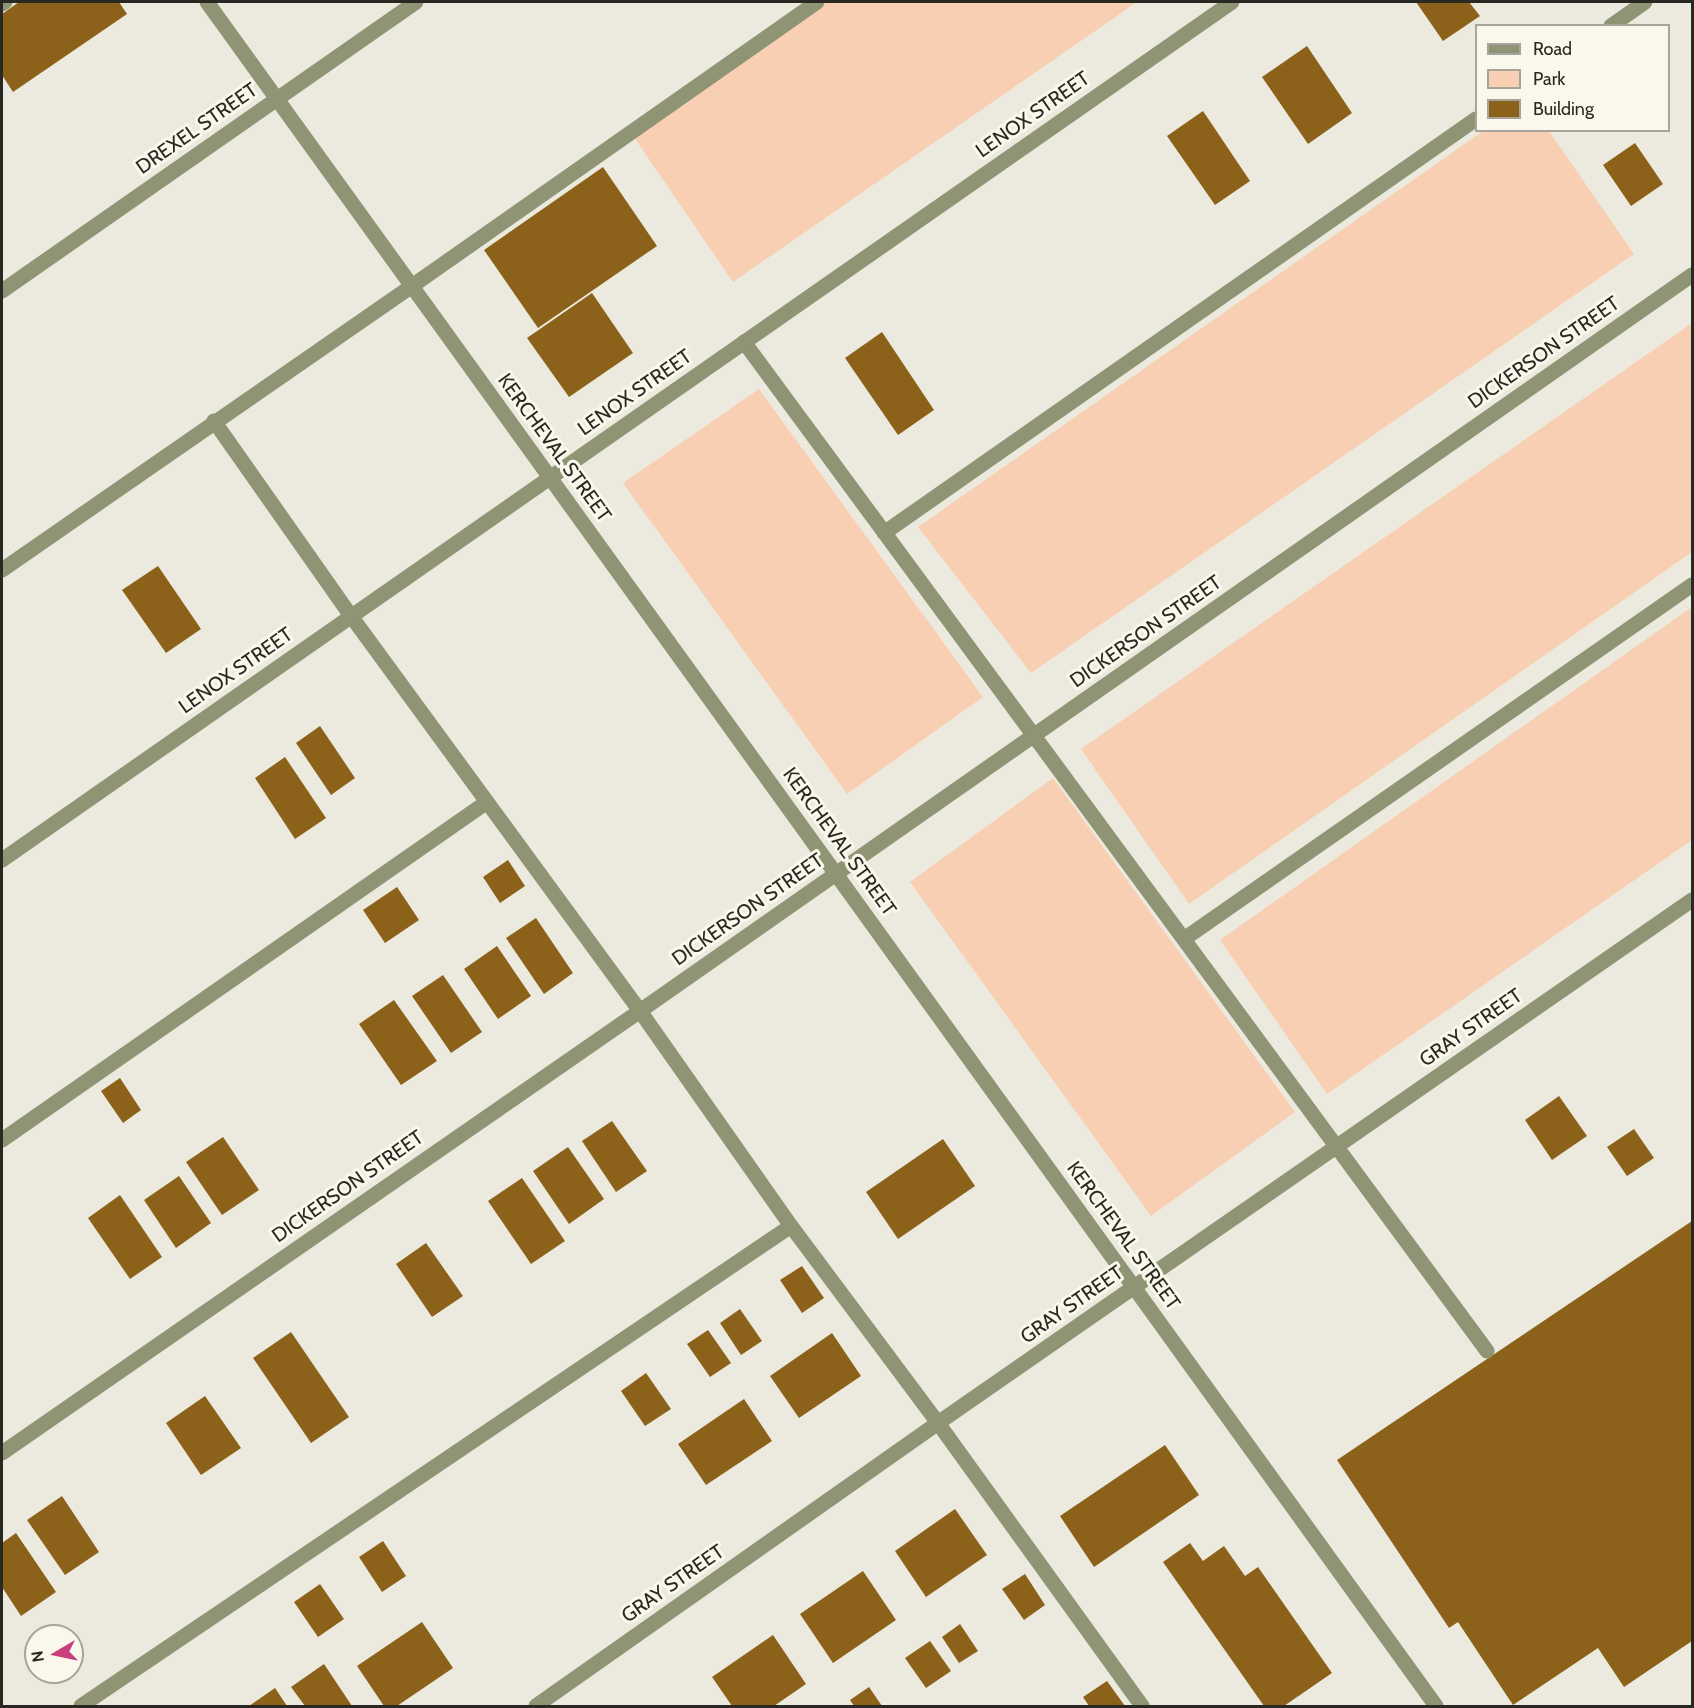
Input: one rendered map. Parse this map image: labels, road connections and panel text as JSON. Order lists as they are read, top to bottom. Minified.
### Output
{"streets":{"street":["LENOX STREET","DREXEL STREET","DICKERSON STREET","KERCHEVAL STREET","GRAY STREET"]},"crossings":[["LENOX STREET","KERCHEVAL STREET"],["DREXEL STREET","KERCHEVAL STREET"],["DICKERSON STREET","KERCHEVAL STREET"],["KERCHEVAL STREET","GRAY STREET"]],"legend":["Road","Park","Building"],"north":"left"}
